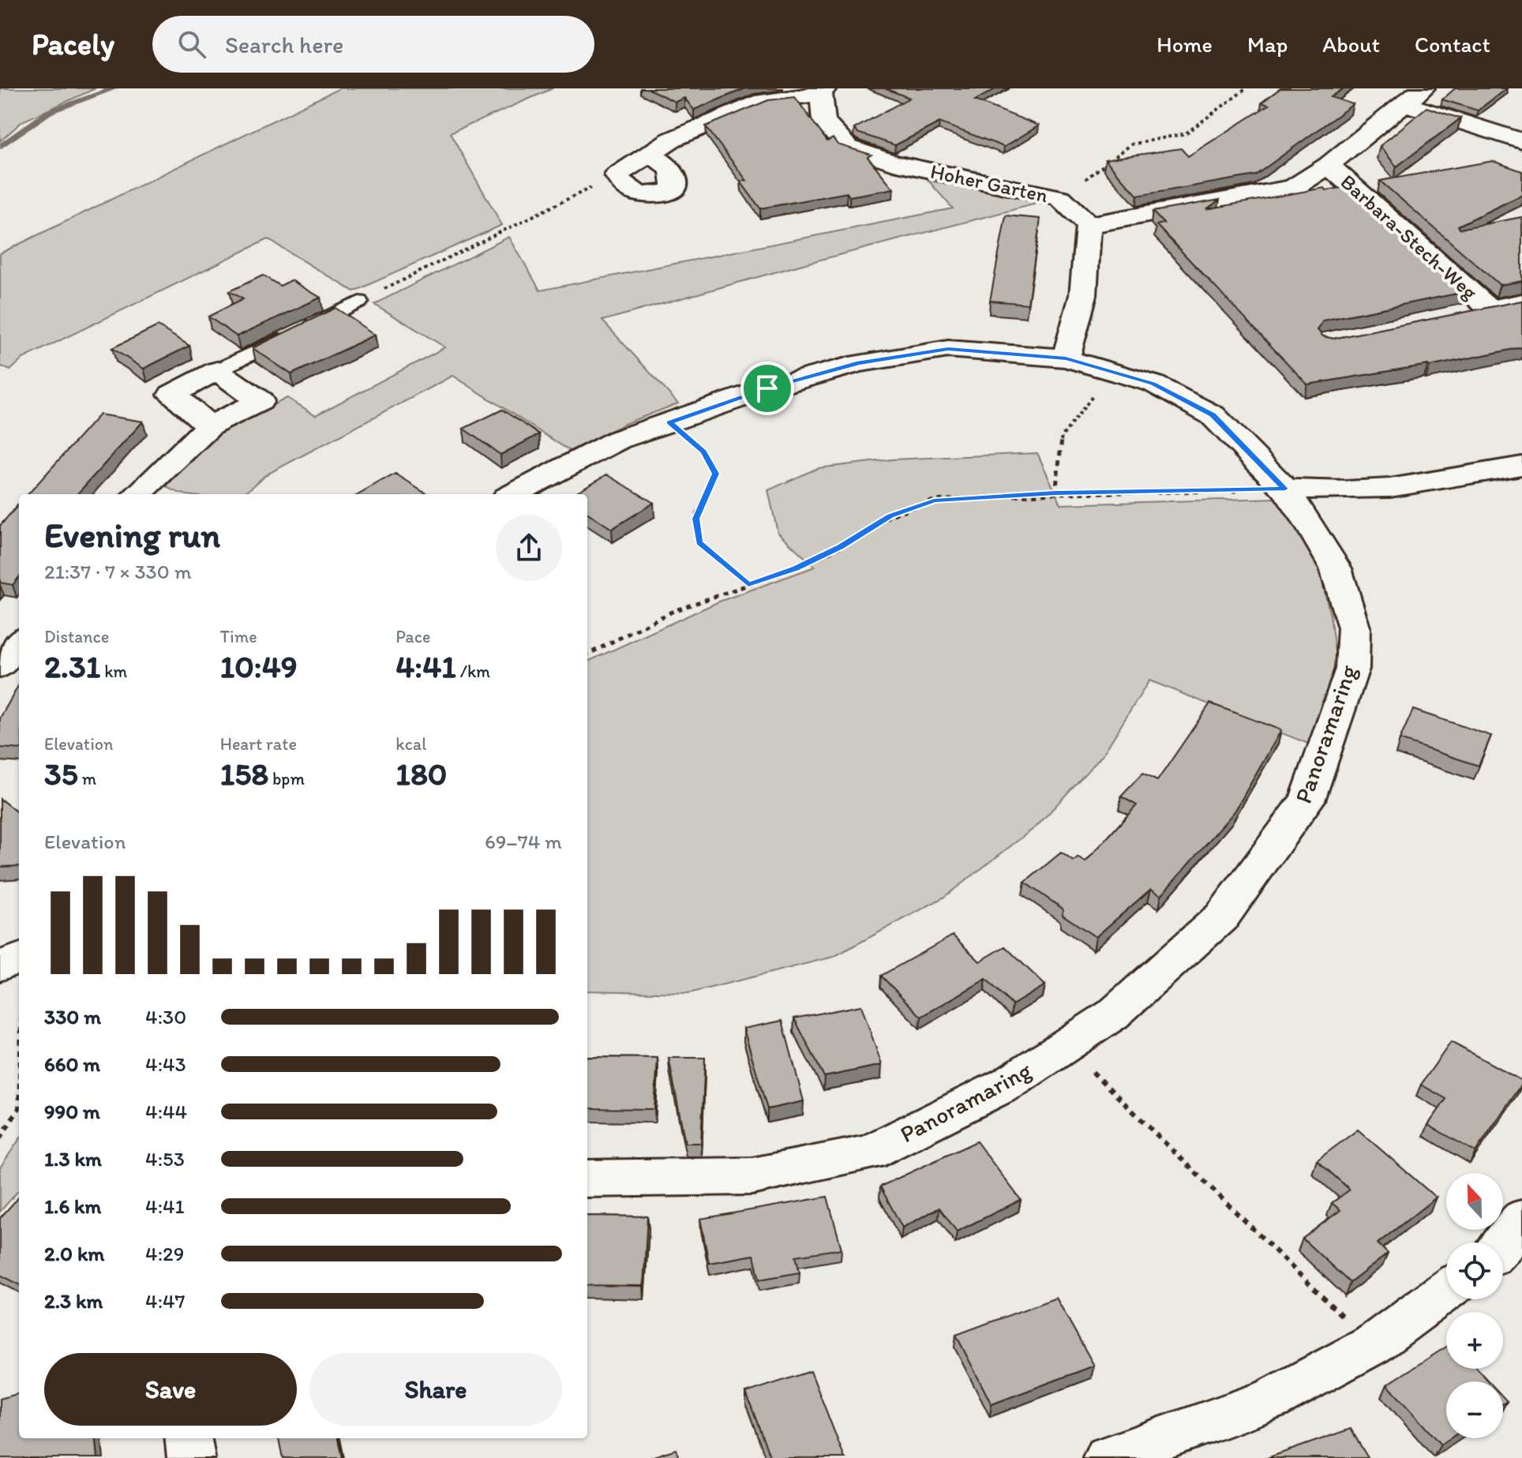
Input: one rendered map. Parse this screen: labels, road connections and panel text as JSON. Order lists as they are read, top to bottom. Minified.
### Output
{"streets":{"street":["Hoher Garten","Barbara-Stech-Weg","Panoramaring"]},"north":"top","page":{"header":"Pacely","search":"Search here","nav":["Home","Map","About","Contact"],"heading":["Evening run","21:37 · 7 × 330 m"],"stats":[["Distance","2.31 km"],["Time","10:49"],["Pace","4:41 /km"],["Elevation","35 m"],["Heart rate","158 bpm"],["kcal","180"]],"chart":["Elevation","69–74 m"],"list":[{"name":"330 m","note":"4:30"},{"name":"660 m","note":"4:43"},{"name":"990 m","note":"4:44"},{"name":"1.3 km","note":"4:53"},{"name":"1.6 km","note":"4:41"},{"name":"2.0 km","note":"4:29"},{"name":"2.3 km","note":"4:47"}],"map_buttons":["+","−"],"buttons":["Save","Share"]}}
